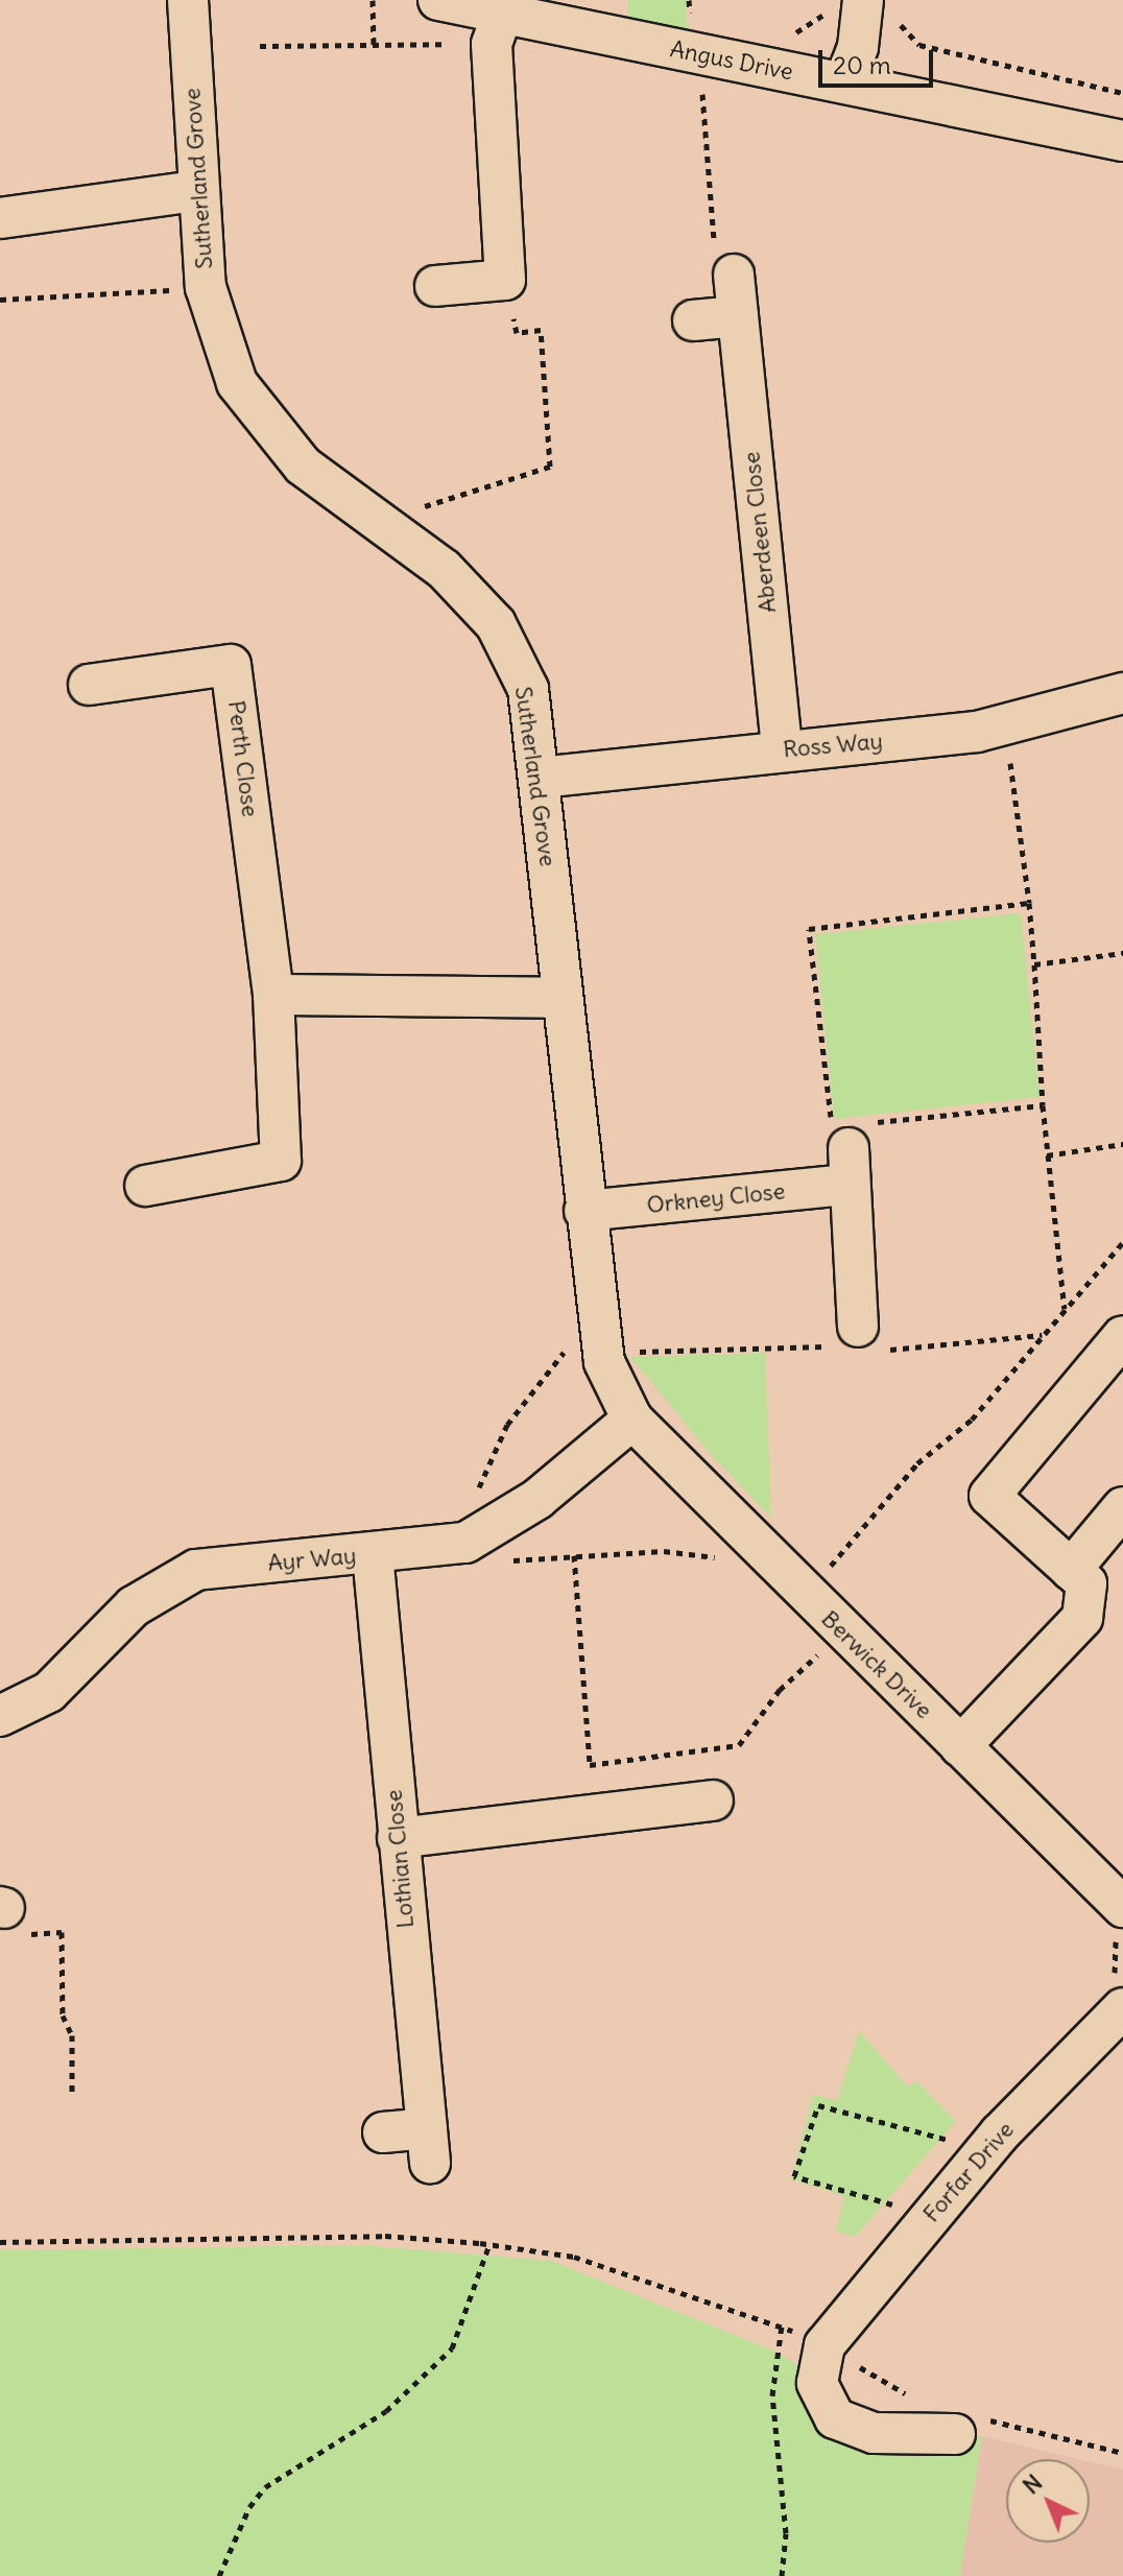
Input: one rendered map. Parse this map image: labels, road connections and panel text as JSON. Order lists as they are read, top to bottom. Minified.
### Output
{"streets":{"street":["Angus Drive","Sutherland Grove","Aberdeen Close","Ross Way","Perth Close","Orkney Close","Ayr Way","Berwick Drive","Lothian Close","Forfar Drive"]},"crossings":[["Sutherland Grove","Ross Way"],["Sutherland Grove","Orkney Close"],["Sutherland Grove","Ayr Way"],["Sutherland Grove","Berwick Drive"],["Aberdeen Close","Ross Way"],["Ayr Way","Berwick Drive"],["Ayr Way","Lothian Close"]],"scale_bar":"20 m","north":"top left"}
